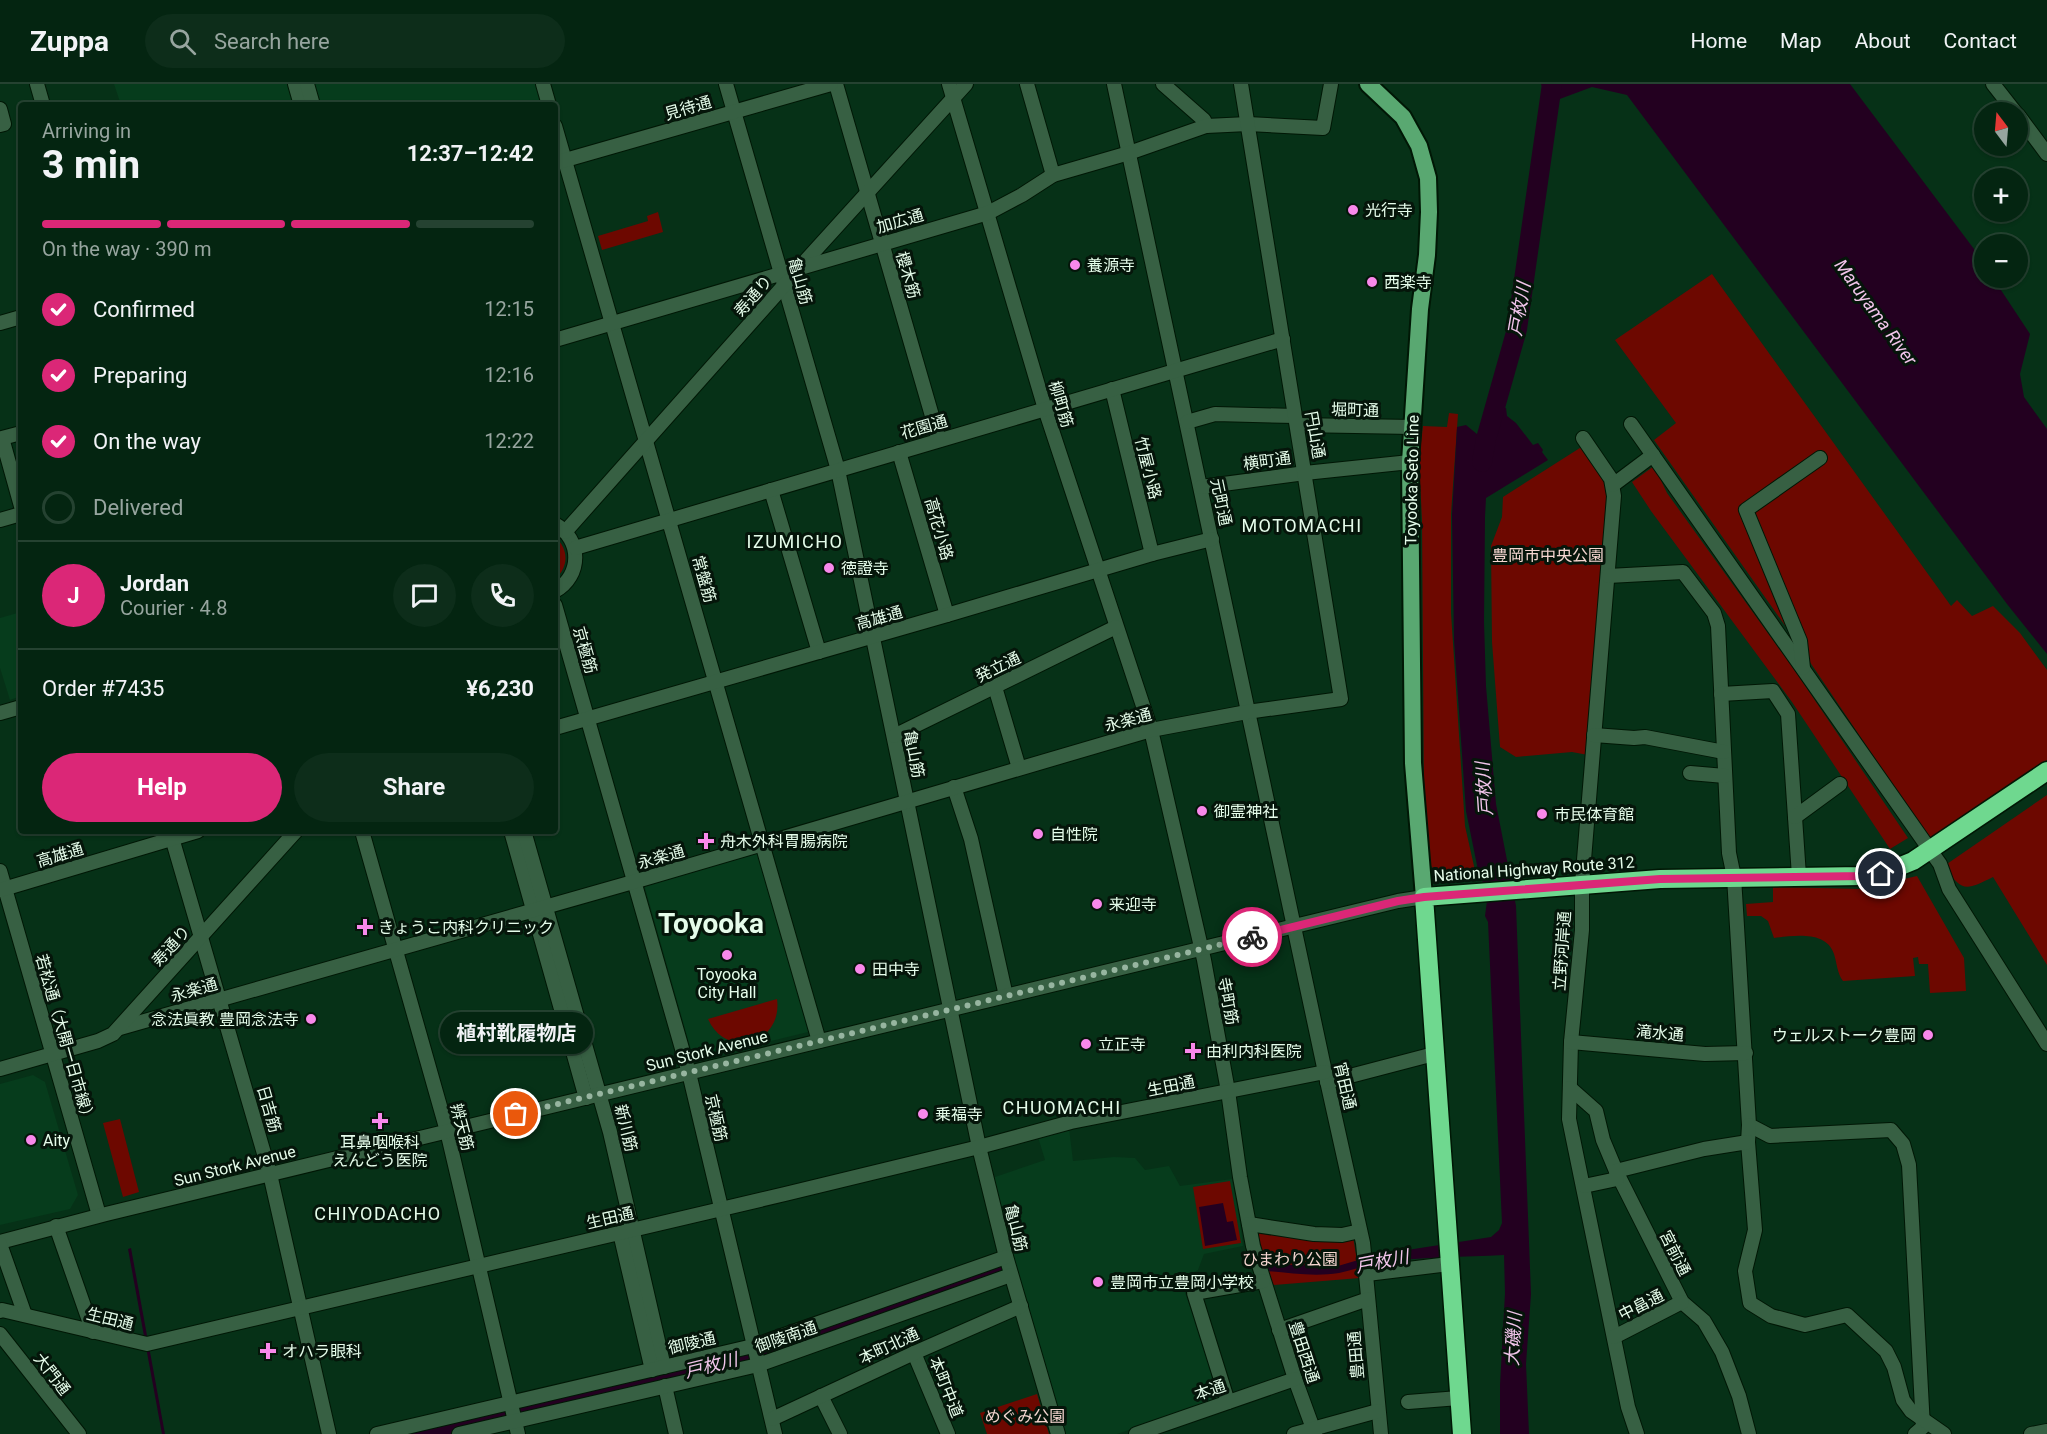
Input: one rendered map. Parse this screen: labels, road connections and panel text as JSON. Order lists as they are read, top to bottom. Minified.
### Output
{"streets":{"highway":["National Highway Route 312"],"main road":["Toyooka Seto Line"],"street":["見待通","加広通","櫻木筋","亀山筋","寿通り","柳町筋","堀町通","花園通","円山通","横町通","竹屋小路","元町通","高花小路","常盤筋","高雄通","京極筋","発立通","永楽通","立野河岸通","寺町筋","滝水通","若松通（大開一日市線）","Sun Stork Avenue","生田通","宵田通","日吉筋","辨天筋","新川筋","宮前通","中畠通","御陵南通","御陵通","本町北通","豊田西通","豊田通","大門通","本町中道","本通"]},"crossings":[["見待通","亀山筋"],["見待通","常盤筋"],["加広通","櫻木筋"],["加広通","寿通り"],["加広通","柳町筋"],["加広通","円山通"],["加広通","元町通"],["櫻木筋","寿通り"],["櫻木筋","花園通"],["亀山筋","寿通り"],["亀山筋","花園通"],["亀山筋","高雄通"],["亀山筋","発立通"],["亀山筋","永楽通"],["亀山筋","Sun Stork Avenue"],["亀山筋","生田通"],["亀山筋","御陵南通"],["亀山筋","御陵通"],["亀山筋","本町北通"],["寿通り","柳町筋"],["寿通り","常盤筋"],["寿通り","永楽通"],["寿通り","若松通（大開一日市線）"],["寿通り","日吉筋"],["柳町筋","花園通"],["柳町筋","高雄通"],["柳町筋","発立通"],["柳町筋","永楽通"],["柳町筋","寺町筋"],["堀町通","円山通"],["堀町通","Toyooka Seto Line"],["堀町通","元町通"],["花園通","円山通"],["花園通","竹屋小路"],["花園通","元町通"],["花園通","高花小路"],["花園通","常盤筋"],["円山通","横町通"],["円山通","元町通"],["円山通","永楽通"],["横町通","Toyooka Seto Line"],["横町通","元町通"],["竹屋小路","高雄通"],["Toyooka Seto Line","National Highway Route 312"],["Toyooka Seto Line","Sun Stork Avenue"],["元町通","高雄通"],["元町通","永楽通"],["元町通","Sun Stork Avenue"],["元町通","宵田通"],["高花小路","高雄通"],["常盤筋","高雄通"],["常盤筋","永楽通"],["常盤筋","Sun Stork Avenue"],["高雄通","京極筋"],["高雄通","若松通（大開一日市線）"],["高雄通","日吉筋"],["京極筋","永楽通"],["京極筋","Sun Stork Avenue"],["京極筋","生田通"],["京極筋","御陵南通"],["京極筋","御陵通"],["京極筋","本町北通"],["永楽通","寺町筋"],["永楽通","日吉筋"],["永楽通","辨天筋"],["永楽通","新川筋"],["National Highway Route 312","立野河岸通"],["National Highway Route 312","Sun Stork Avenue"],["National Highway Route 312","生田通"],["立野河岸通","滝水通"],["立野河岸通","宮前通"],["立野河岸通","中畠通"],["寺町筋","Sun Stork Avenue"],["寺町筋","生田通"],["寺町筋","豊田西通"],["若松通（大開一日市線）","Sun Stork Avenue"],["Sun Stork Avenue","宵田通"],["Sun Stork Avenue","日吉筋"],["Sun Stork Avenue","辨天筋"],["Sun Stork Avenue","新川筋"],["生田通","宵田通"],["生田通","日吉筋"],["生田通","辨天筋"],["生田通","新川筋"],["宵田通","豊田通"],["辨天筋","御陵南通"],["辨天筋","御陵通"],["新川筋","御陵通"],["宮前通","中畠通"],["御陵南通","御陵通"],["本町北通","本町中道"],["豊田西通","本通"]],"districts":["MOTOMACHI","IZUMICHO","Toyooka","CHUOMACHI","CHIYODACHO"],"water":["戸枚川","Maruyama River","大磯川"],"parks":["豊岡市中央公園","ひまわり公園","めぐみ公園"],"places":{"other":["光行寺","養源寺","西楽寺","徳證寺","御霊神社","市民体育館","自性院","来迎寺","Toyooka City Hall","田中寺","念法眞教 豊岡念法寺","ウェルストーク豊岡","立正寺","植村靴履物店","乗福寺","Aity","豊岡市立豊岡小学校"],"health":["舟木外科胃腸病院","きょうこ内科クリニック","由利内科医院","耳鼻咽喉科 えんどう医院","オハラ眼科"]},"north":"top","page":{"header":"Zuppa","search":"Search here","nav":["Home","Map","About","Contact"],"map_buttons":["+","−"],"heading":["3 min","Arriving in","12:37–12:42"],"panel":["Jordan","Courier · 4.8","Order #7435","¥6,230"],"bar":"On the way · 390 m","list":[["Confirmed","12:15"],["Preparing","12:16"],["On the way","12:22"],"Delivered"],"round":"J","buttons":["Help","Share"],"bubble":"植村靴履物店"}}
